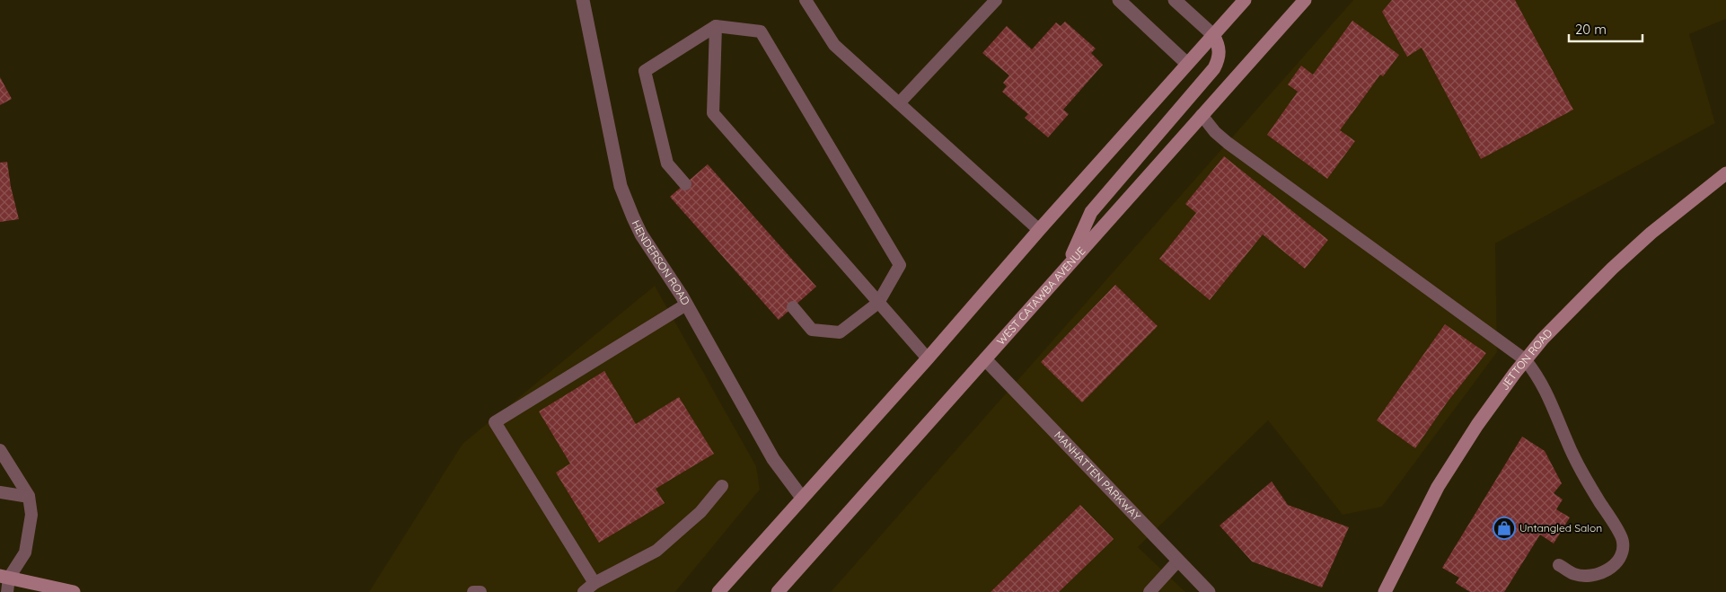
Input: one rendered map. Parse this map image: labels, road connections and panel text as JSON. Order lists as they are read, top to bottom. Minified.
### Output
{"streets":{"main road":["WEST CATAWBA AVENUE","JETTON ROAD"],"street":["HENDERSON ROAD","MANHATTEN PARKWAY"]},"crossings":[["WEST CATAWBA AVENUE","MANHATTEN PARKWAY"]],"places":{"shop":["Untangled Salon"]},"scale_bar":"20 m"}
